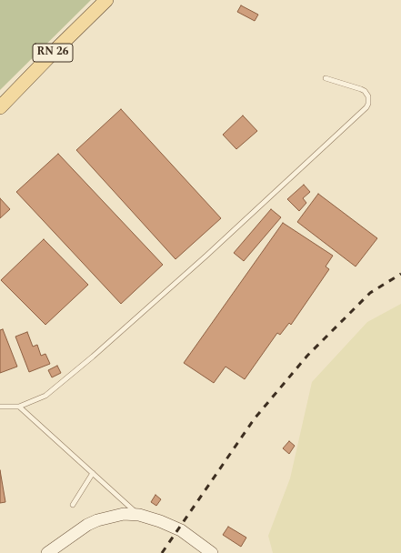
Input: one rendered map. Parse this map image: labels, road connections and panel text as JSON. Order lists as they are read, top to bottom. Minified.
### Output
{"streets":{"main road":["RN 26"]}}
